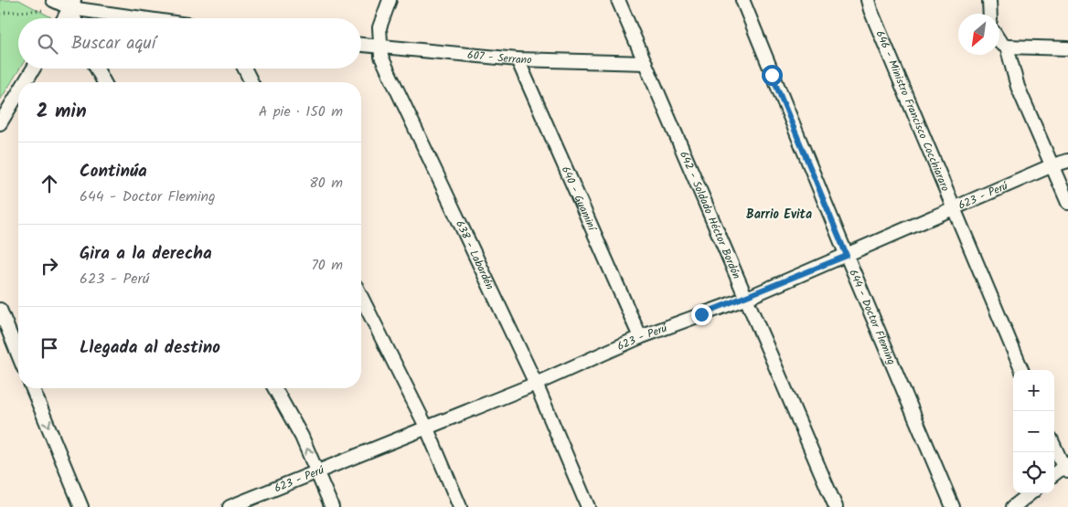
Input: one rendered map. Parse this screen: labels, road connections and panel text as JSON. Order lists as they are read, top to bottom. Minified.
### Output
{"streets":{"street":["607 - Serrano","646 - Ministro Francisco Cocchiararo","623 - Perú","640 - Guaminí","642 - Soldado Héctor Bordón","638 - Labardén","644 - Doctor Fleming"]},"crossings":[["607 - Serrano","640 - Guaminí"],["607 - Serrano","642 - Soldado Héctor Bordón"],["607 - Serrano","638 - Labardén"],["646 - Ministro Francisco Cocchiararo","623 - Perú"],["623 - Perú","640 - Guaminí"],["623 - Perú","642 - Soldado Héctor Bordón"],["623 - Perú","638 - Labardén"],["623 - Perú","644 - Doctor Fleming"]],"districts":["Barrio Evita"],"north":"bottom left","page":{"search":"Buscar aquí","heading":["2 min","A pie · 150 m"],"list":[["Continúa","644 - Doctor Fleming","80 m"],["Gira a la derecha","623 - Perú","70 m"],"Llegada al destino"],"map_buttons":["+","−"]}}
